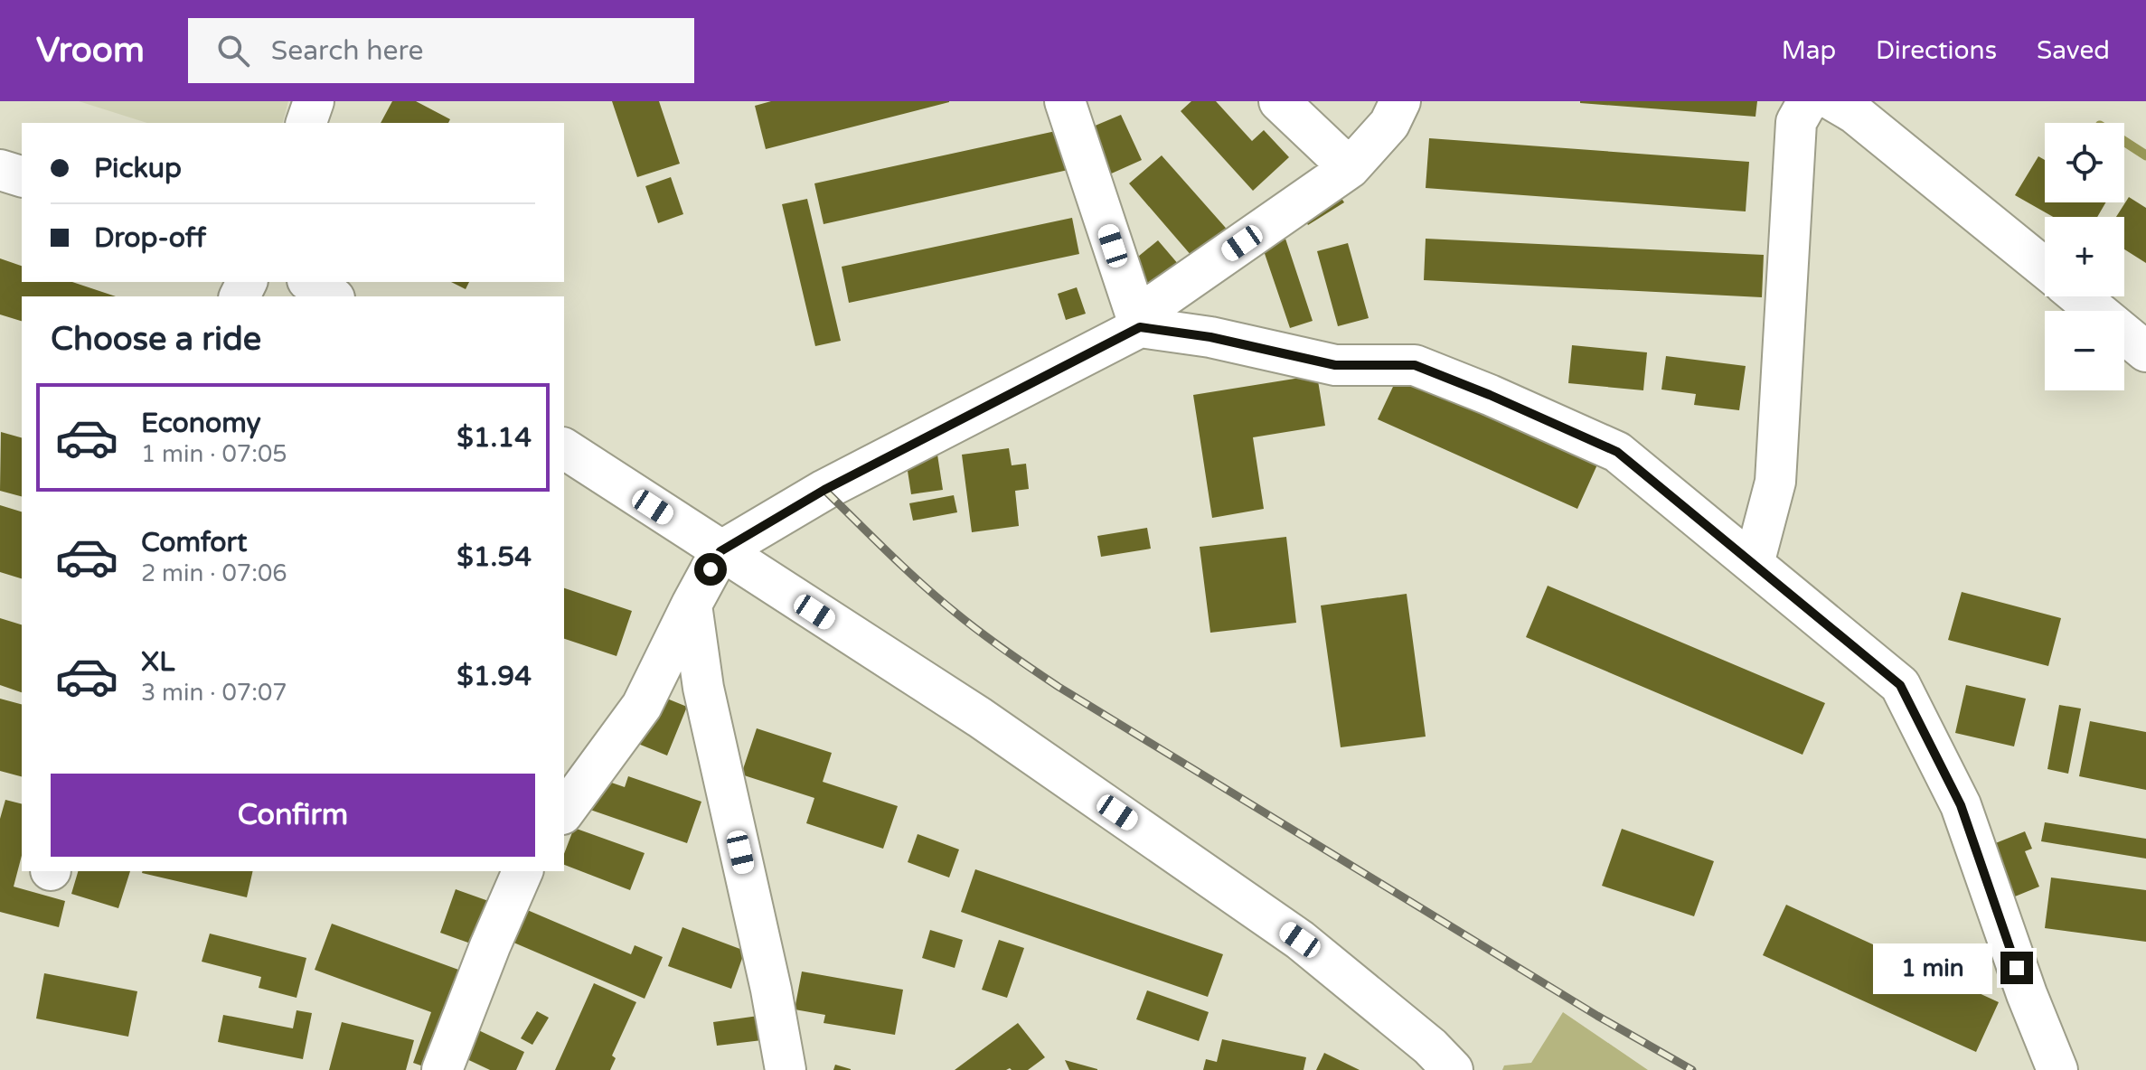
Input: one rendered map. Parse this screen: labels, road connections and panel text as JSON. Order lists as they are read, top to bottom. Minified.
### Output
{"page":{"header":"Vroom","search":"Search here","nav":["Map","Directions","Saved"],"map_buttons":["+","−"],"banner":["Pickup","Drop-off"],"heading":"Choose a ride","list":[{"name":"Economy","note":"1 min · 07:05","value":"$1.14"},{"name":"Comfort","note":"2 min · 07:06","value":"$1.54"},{"name":"XL","note":"3 min · 07:07","value":"$1.94"}],"buttons":"Confirm","bubble":"1 min"}}
